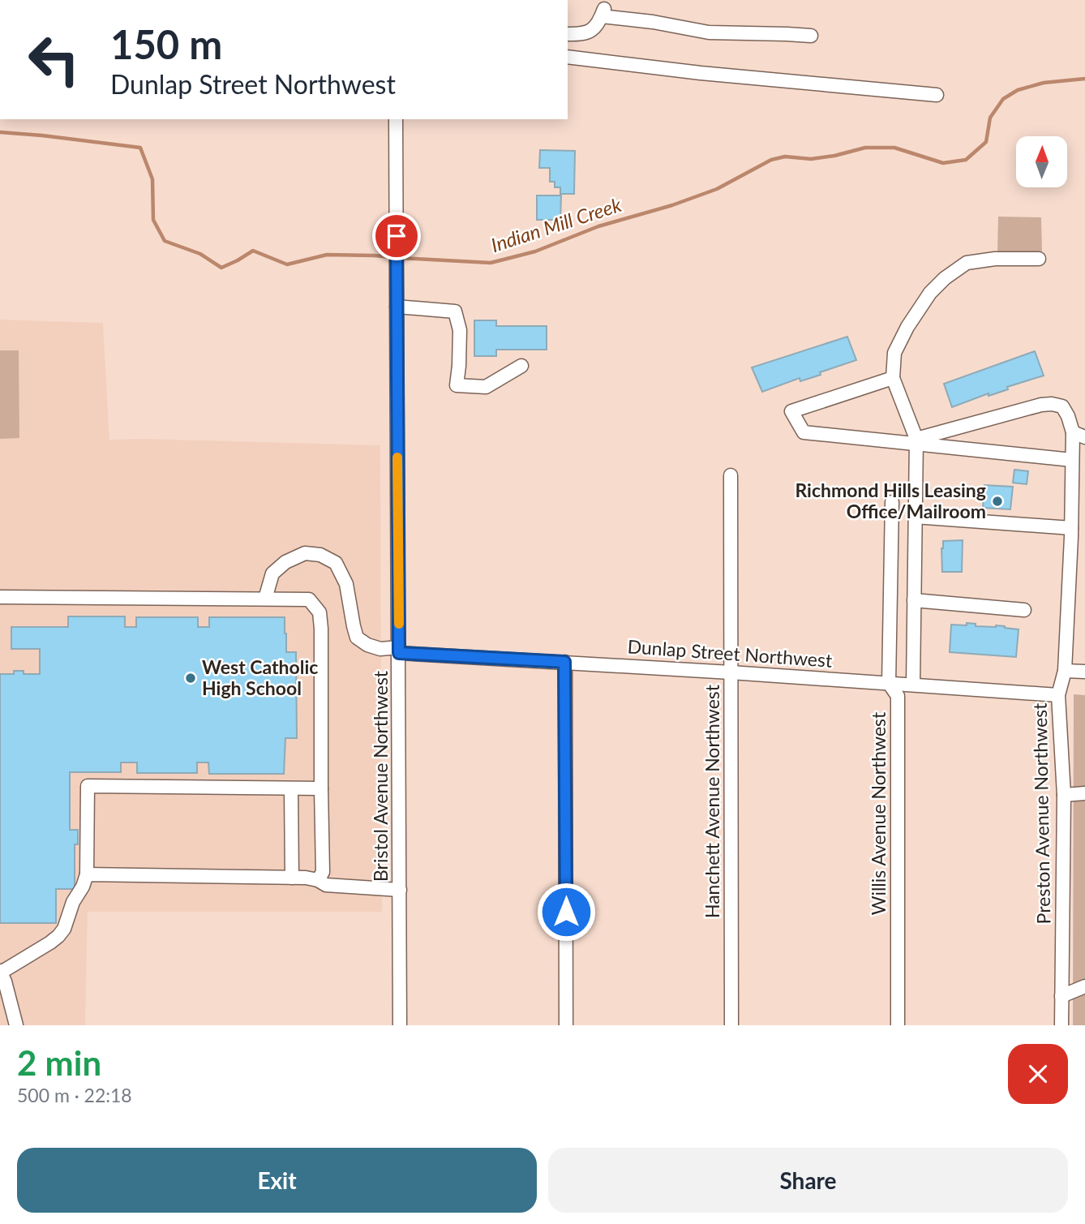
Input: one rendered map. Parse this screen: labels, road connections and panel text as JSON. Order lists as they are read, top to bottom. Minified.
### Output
{"streets":{"street":["Dunlap Street Northwest","Bristol Avenue Northwest","Hanchett Avenue Northwest","Willis Avenue Northwest","Preston Avenue Northwest"]},"crossings":[["Dunlap Street Northwest","Bristol Avenue Northwest"],["Dunlap Street Northwest","Hanchett Avenue Northwest"],["Dunlap Street Northwest","Willis Avenue Northwest"],["Dunlap Street Northwest","Preston Avenue Northwest"]],"water":["Indian Mill Creek"],"places":["Richmond Hills Leasing Office/Mailroom","West Catholic High School"],"north":"top","page":{"turn":["150 m","Dunlap Street Northwest"],"heading":["2 min","500 m · 22:18"],"buttons":["Exit","Share"]}}
